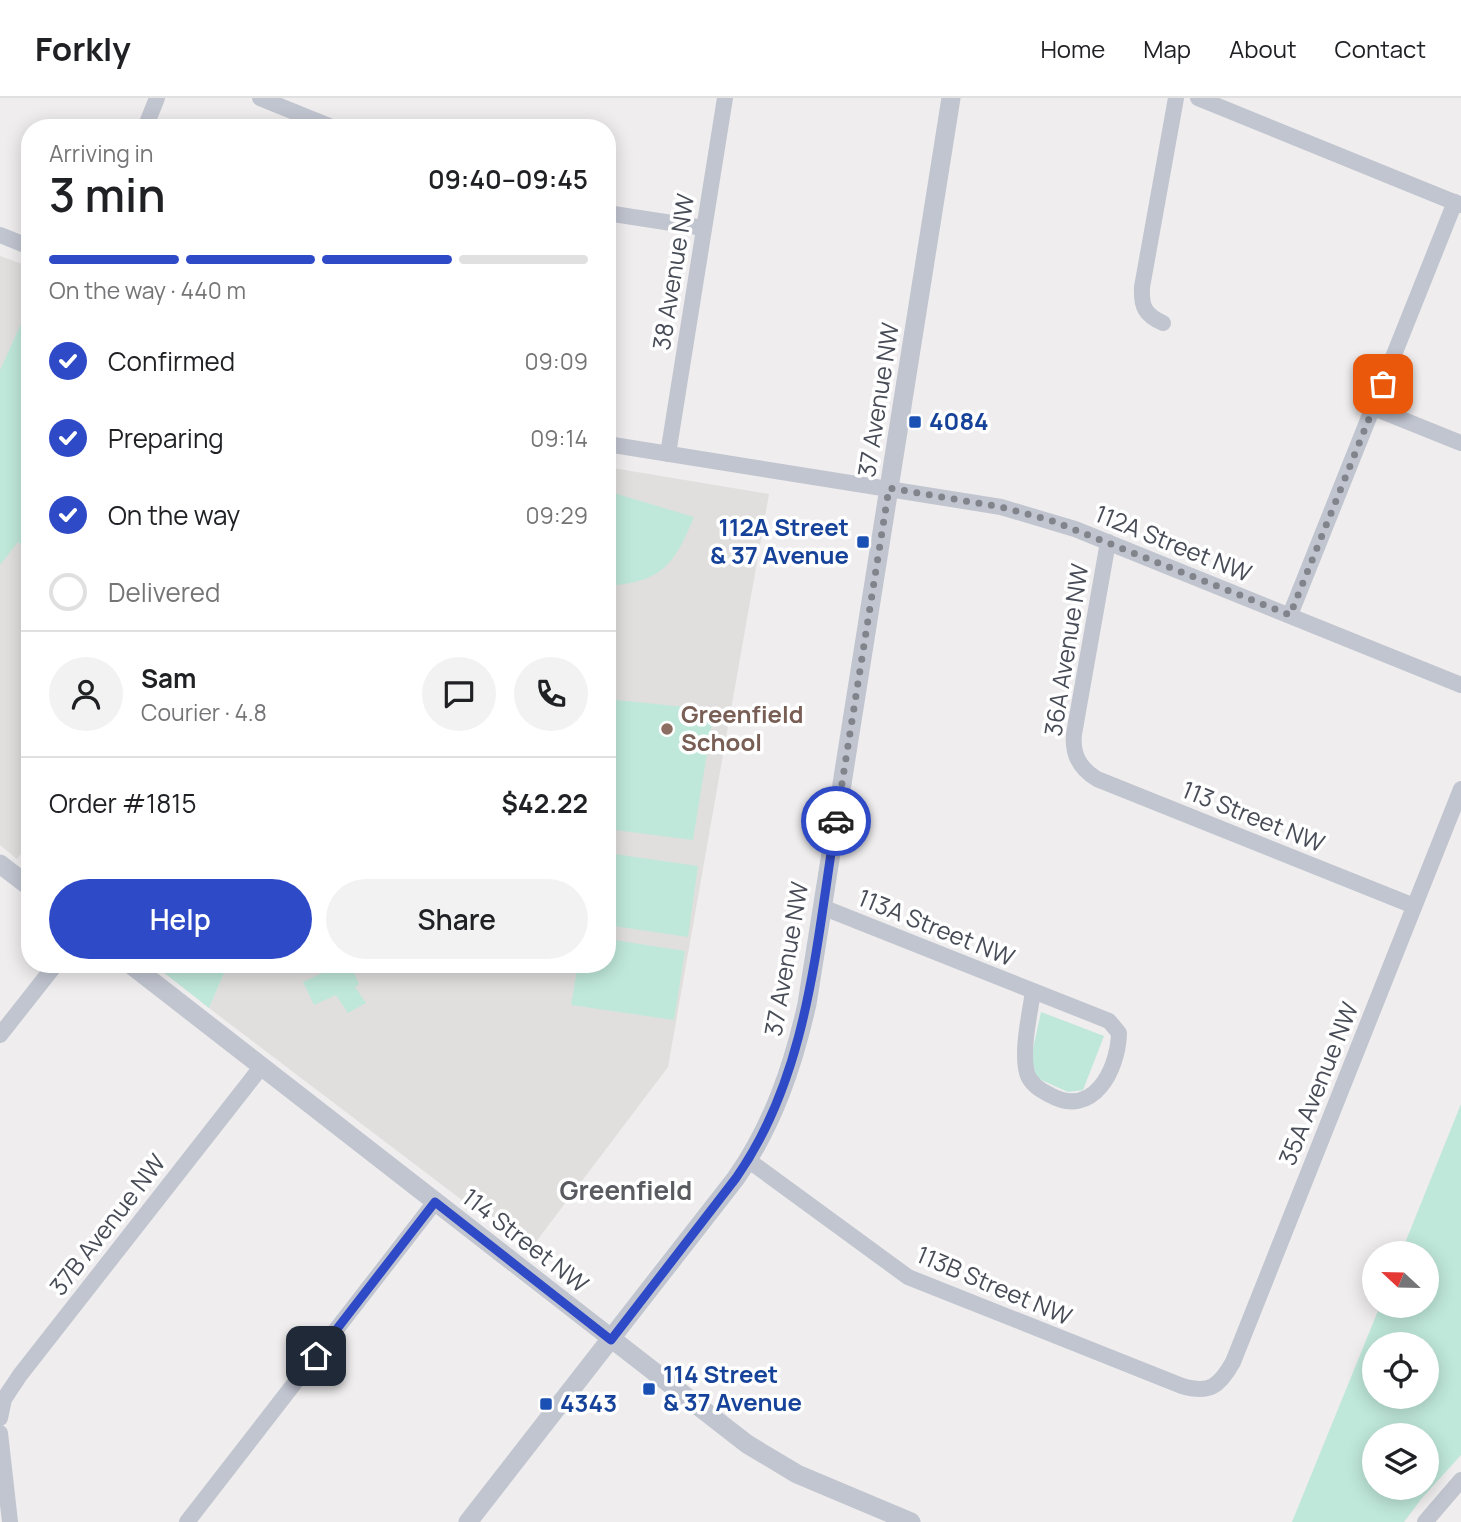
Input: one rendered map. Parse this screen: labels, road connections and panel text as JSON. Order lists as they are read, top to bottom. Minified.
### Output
{"streets":{"street":["38 Avenue NW","37 Avenue NW","112A Street NW","36A Avenue NW","113 Street NW","113A Street NW","35A Avenue NW","37B Avenue NW","114 Street NW","113B Street NW"]},"crossings":[["38 Avenue NW","112A Street NW"],["37 Avenue NW","112A Street NW"],["37 Avenue NW","113A Street NW"],["37 Avenue NW","114 Street NW"],["37 Avenue NW","113B Street NW"],["112A Street NW","36A Avenue NW"],["36A Avenue NW","113 Street NW"],["113 Street NW","35A Avenue NW"],["35A Avenue NW","113B Street NW"],["37B Avenue NW","114 Street NW"]],"districts":["Greenfield"],"places":{"transit":["4084","112A Street & 37 Avenue","114 Street & 37 Avenue","4343"],"other":["Greenfield School"]},"north":"left","page":{"header":"Forkly","nav":["Home","Map","About","Contact"],"heading":["3 min","Arriving in","09:40–09:45"],"panel":["Sam","Courier · 4.8","Order #1815","$42.22"],"bar":"On the way · 440 m","list":[["Confirmed","09:09"],["Preparing","09:14"],["On the way","09:29"],"Delivered"],"buttons":["Help","Share"]}}
